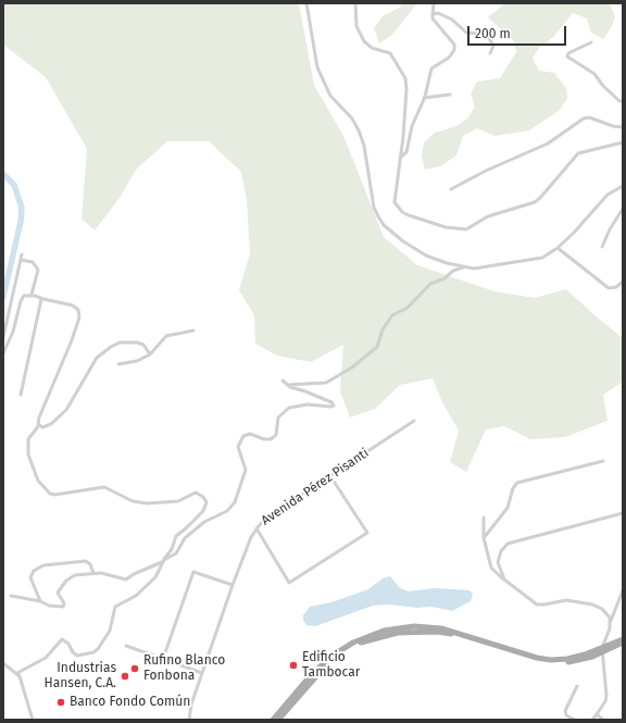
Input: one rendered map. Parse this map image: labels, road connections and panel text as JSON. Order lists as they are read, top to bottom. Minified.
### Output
{"streets":{"street":["Avenida Pérez Pisanti"]},"places":["Edificio Tambocar","Rufino Blanco Fonbona","Industrias Hansen, C.A.","Banco Fondo Común"],"scale_bar":"200 m"}
